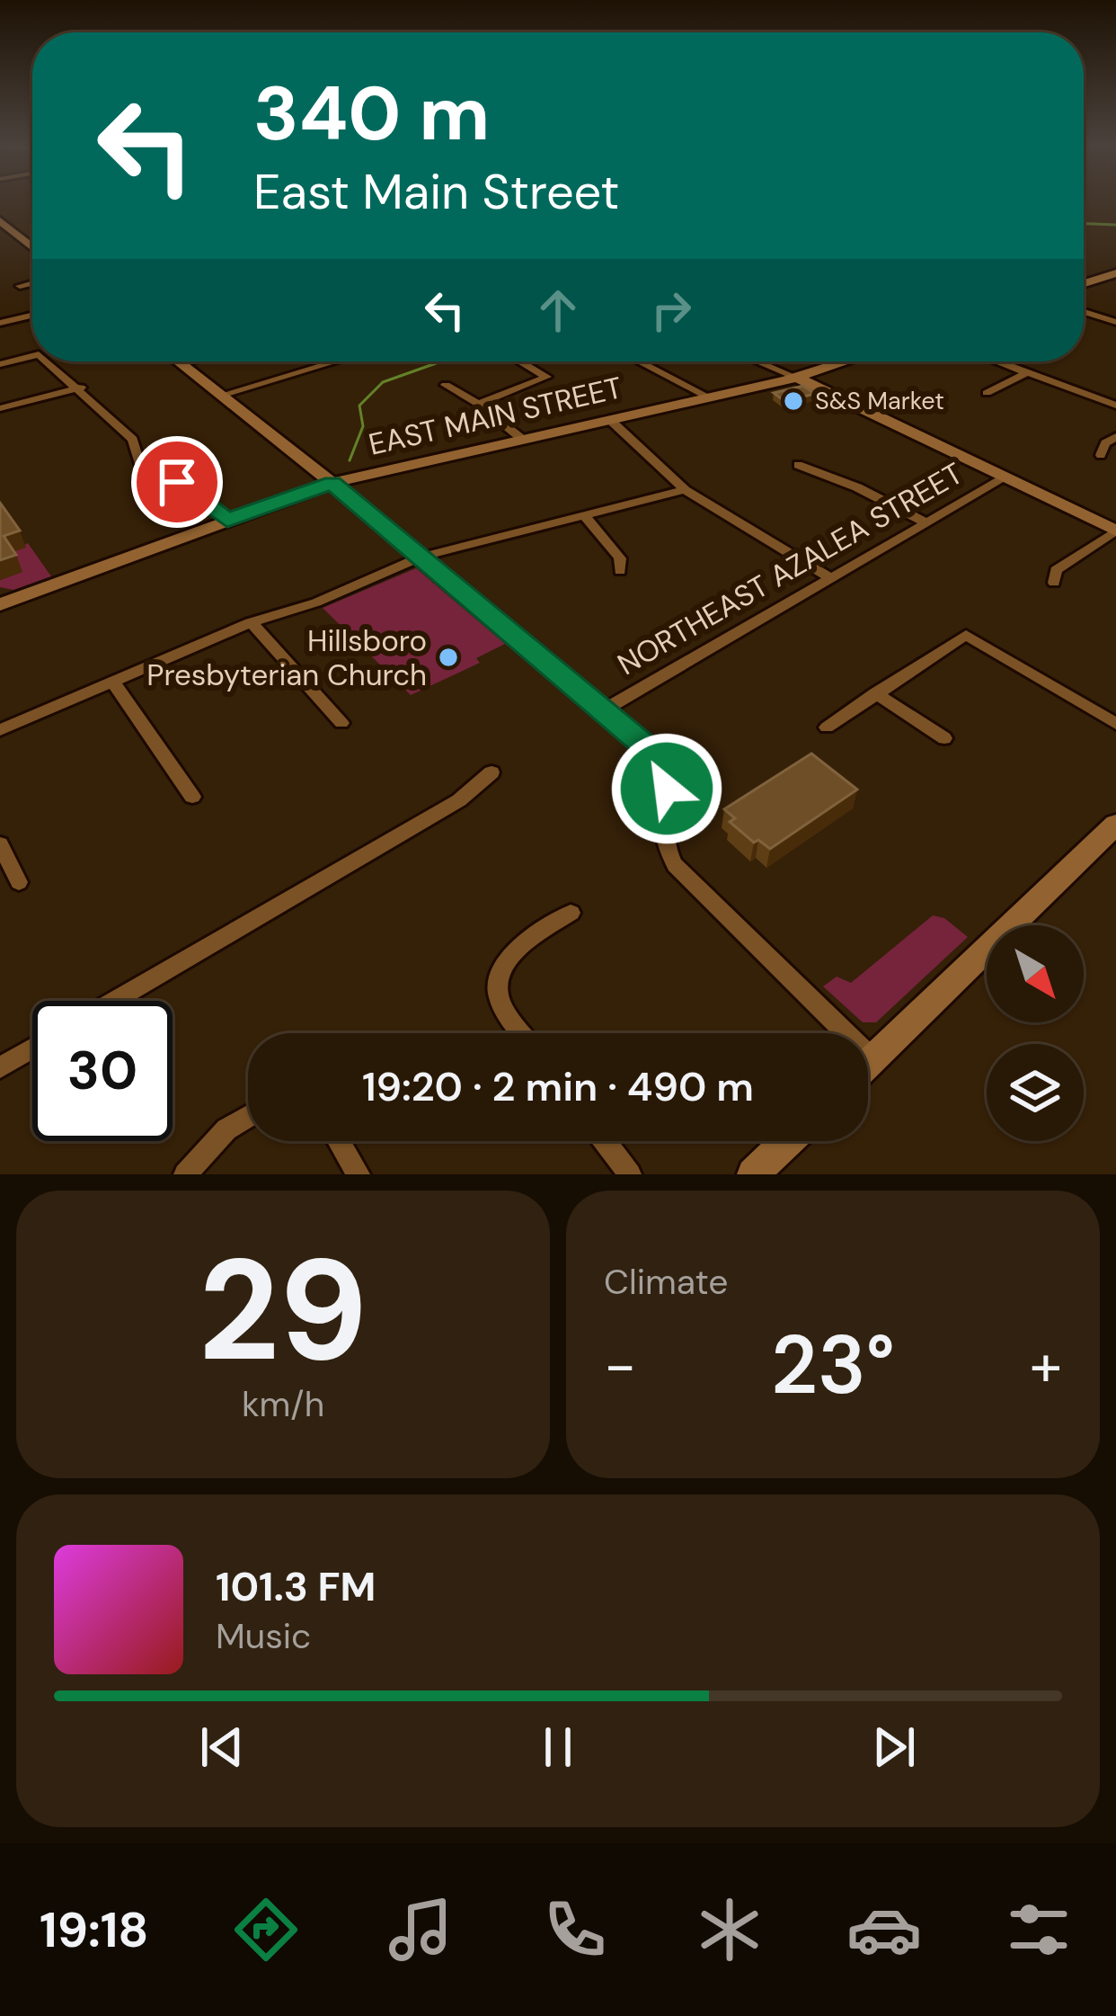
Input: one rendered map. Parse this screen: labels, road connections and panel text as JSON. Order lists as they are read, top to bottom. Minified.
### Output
{"streets":{"main road":["EAST MAIN STREET"],"street":["NORTHEAST AZALEA STREET"]},"places":["S&S Market","Hillsboro Presbyterian Church"],"north":"bottom right","page":{"turn":["340 m","East Main Street"],"limit":"30","trip":"19:20 · 2 min · 490 m","tile":[["29","km/h"],"Climate"],"heat":["−","23°","+"],"song":["101.3 FM","Music"],"tabs":"19:18"}}
